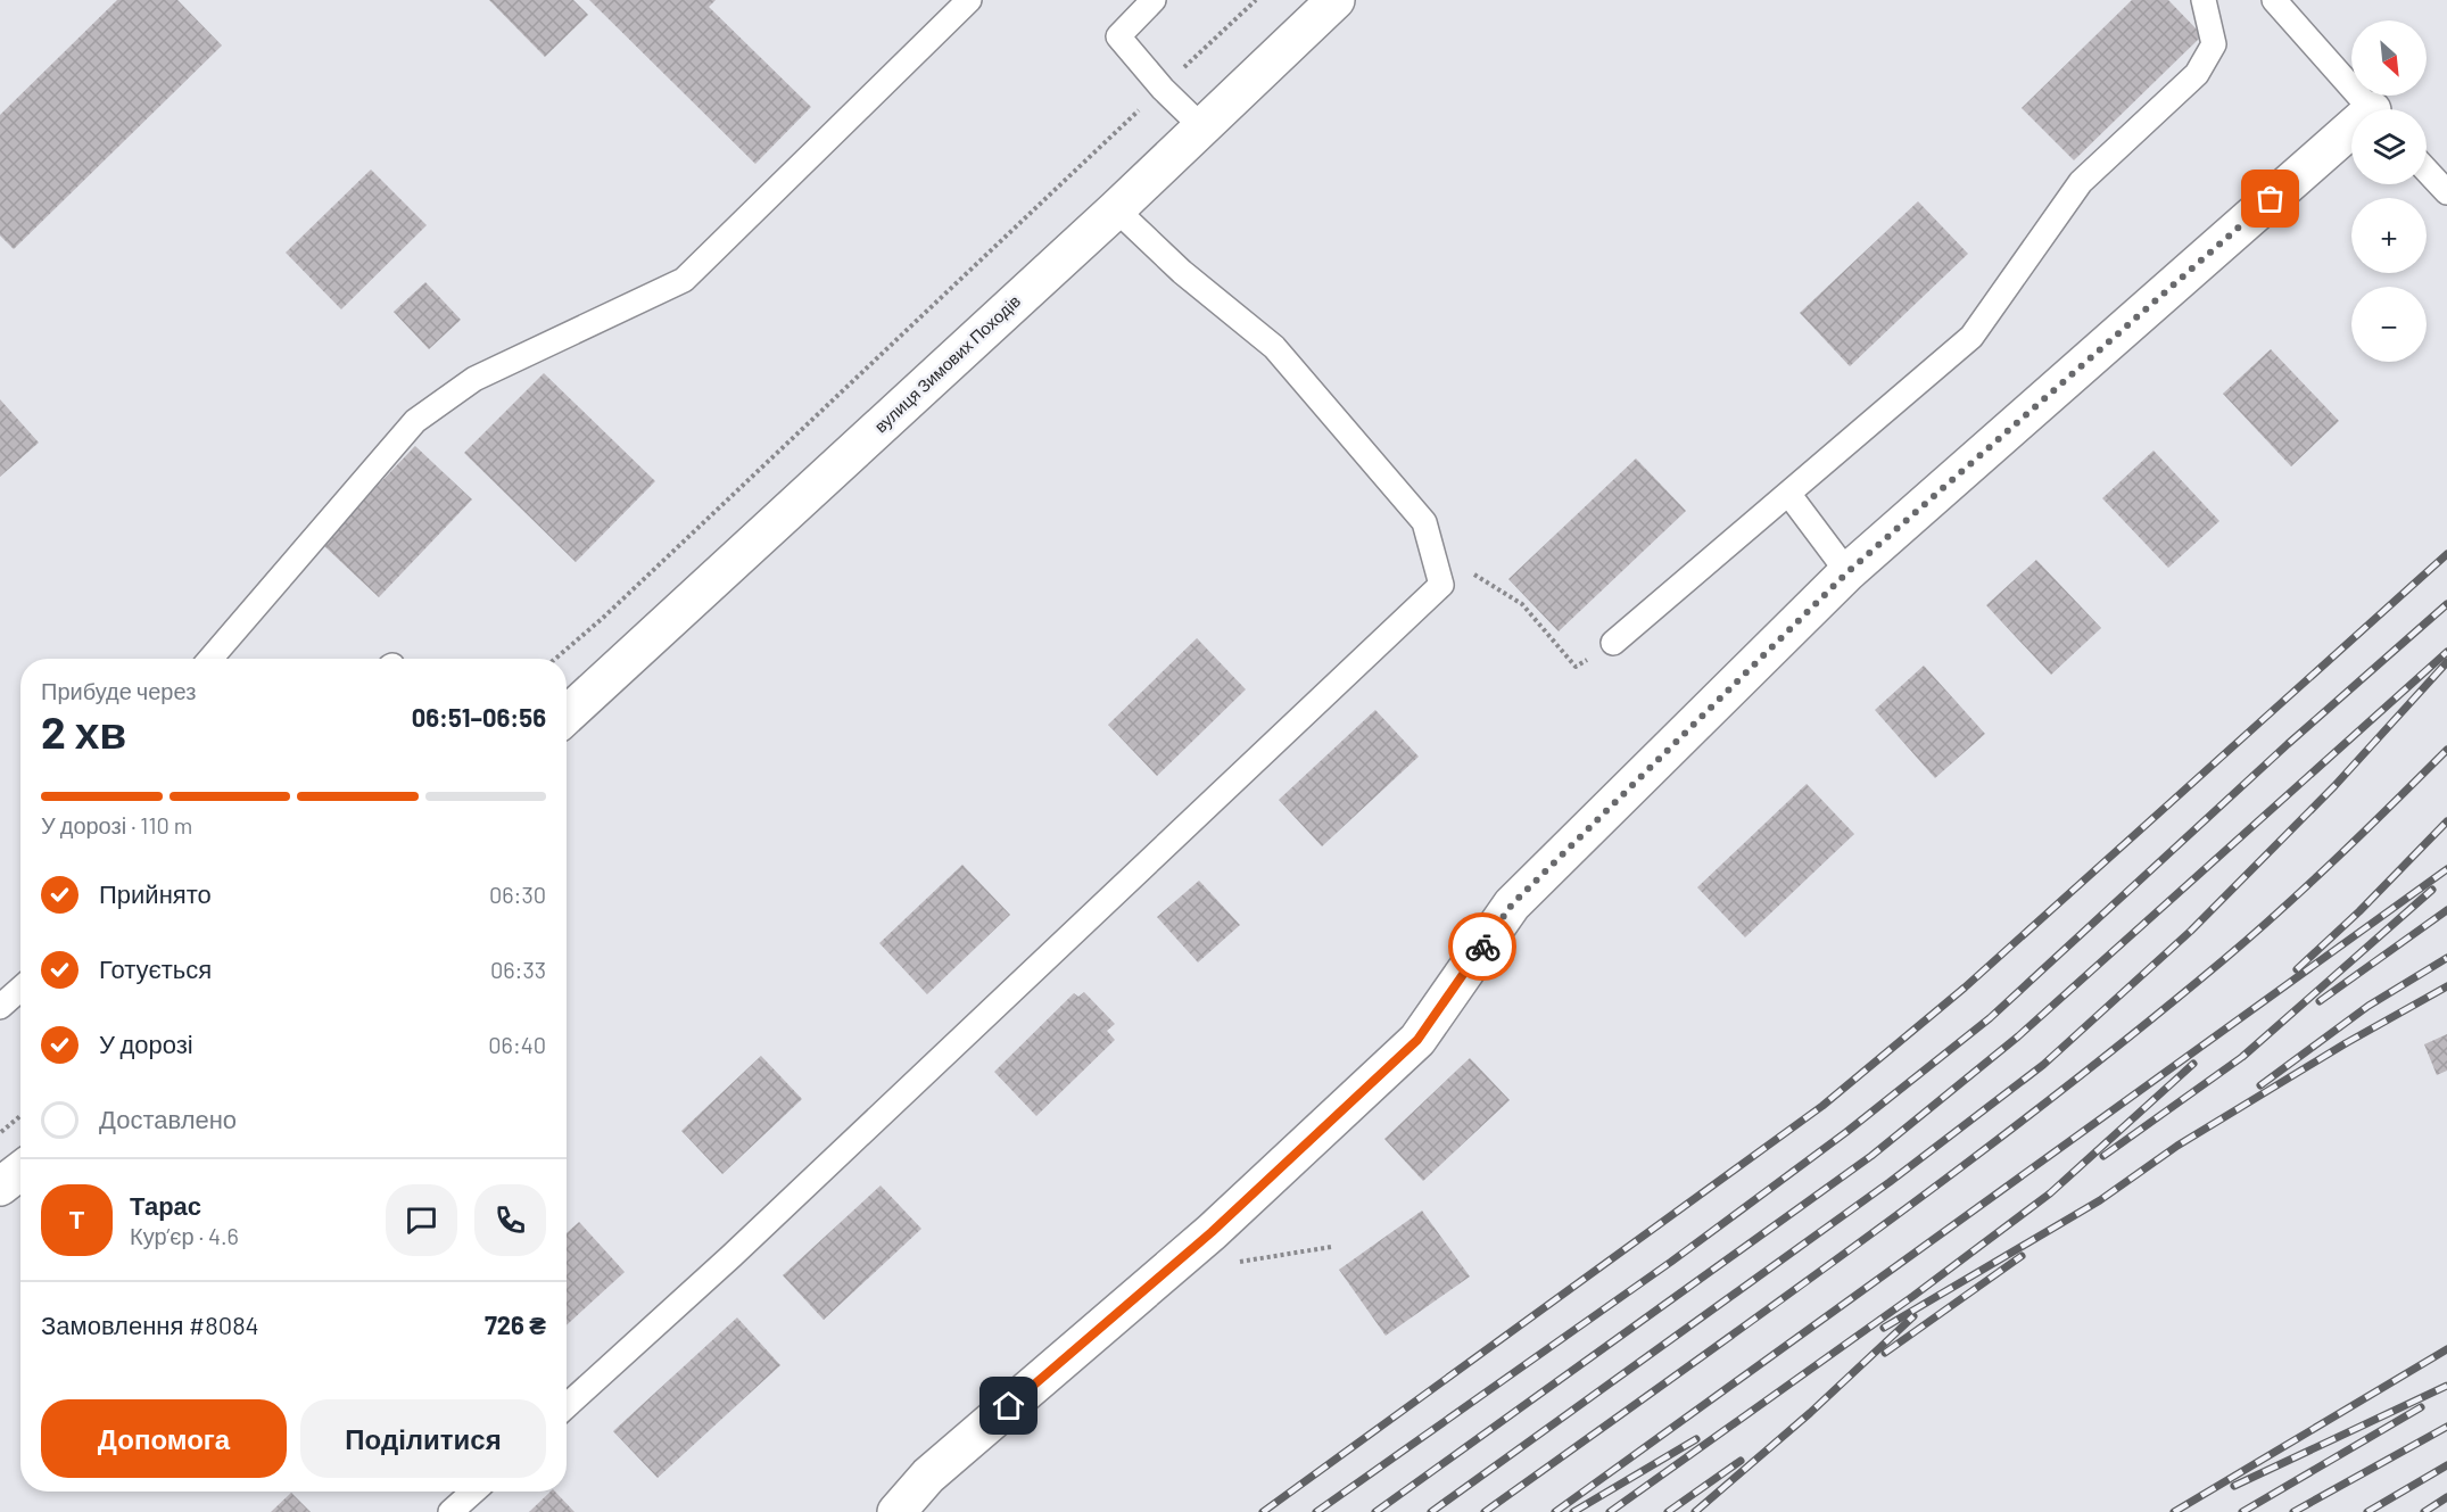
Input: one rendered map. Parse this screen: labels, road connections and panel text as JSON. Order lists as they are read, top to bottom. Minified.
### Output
{"streets":{"street":["вулиця Зимових Походів"]},"north":"bottom right","page":{"map_buttons":["+","−"],"heading":["2 хв","Прибуде через","06:51–06:56"],"panel":["Тарас","Кур’єр · 4.6","Замовлення #8084","726 ₴"],"bar":"У дорозі · 110 m","list":[["Прийнято","06:30"],["Готується","06:33"],["У дорозі","06:40"],"Доставлено"],"round":"Т","buttons":["Допомога","Поділитися"]}}
